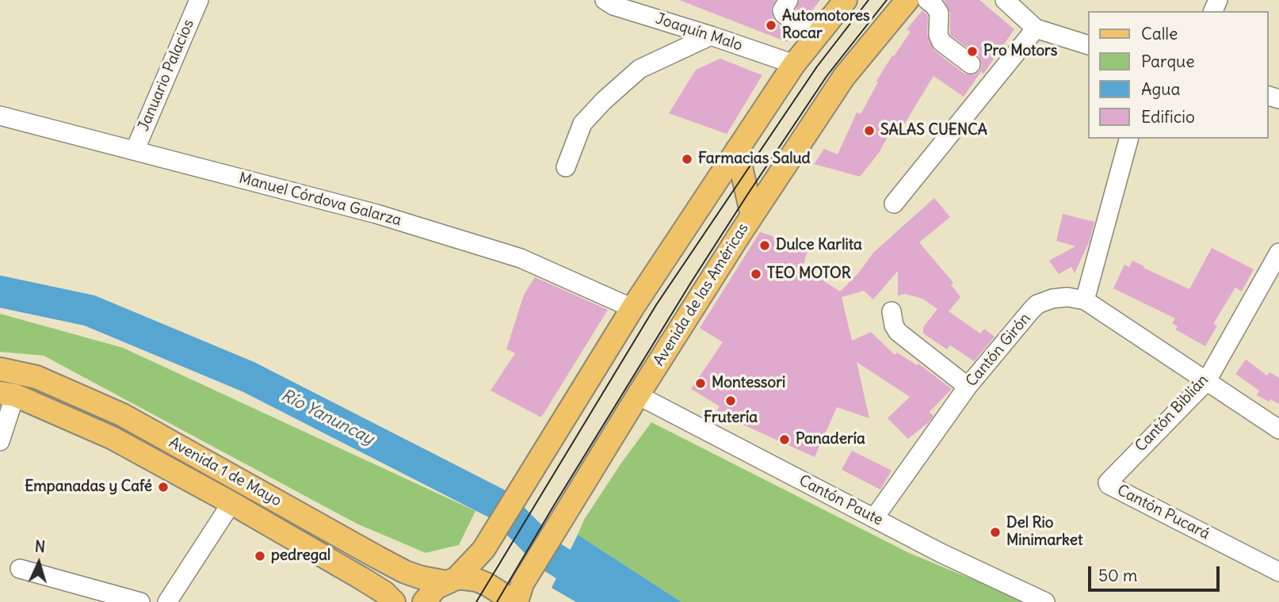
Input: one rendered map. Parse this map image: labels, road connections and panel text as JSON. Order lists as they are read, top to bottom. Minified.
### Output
{"streets":{"main road":["Avenida de las Américas","Avenida 1 de Mayo"],"street":["Joaquín Malo","Januario Palacios","Manuel Córdova Galarza","Cantón Girón","Cantón Biblián","Cantón Paute","Cantón Pucará"]},"crossings":[["Januario Palacios","Manuel Córdova Galarza"],["Avenida de las Américas","Cantón Paute"],["Cantón Girón","Cantón Biblián"],["Cantón Girón","Cantón Paute"],["Cantón Biblián","Cantón Pucará"]],"water":["Río Yanuncay"],"places":["Automotores Rocar","Pro Motors","SALAS CUENCA","Farmacias Salud","Dulce Karlita","TEO MOTOR","Montessori","Frutería","Panadería","Empanadas y Café","Del Rio Minimarket","pedregal"],"legend":["Calle","Parque","Agua","Edificio"],"scale_bar":"50 m","north":"top"}
